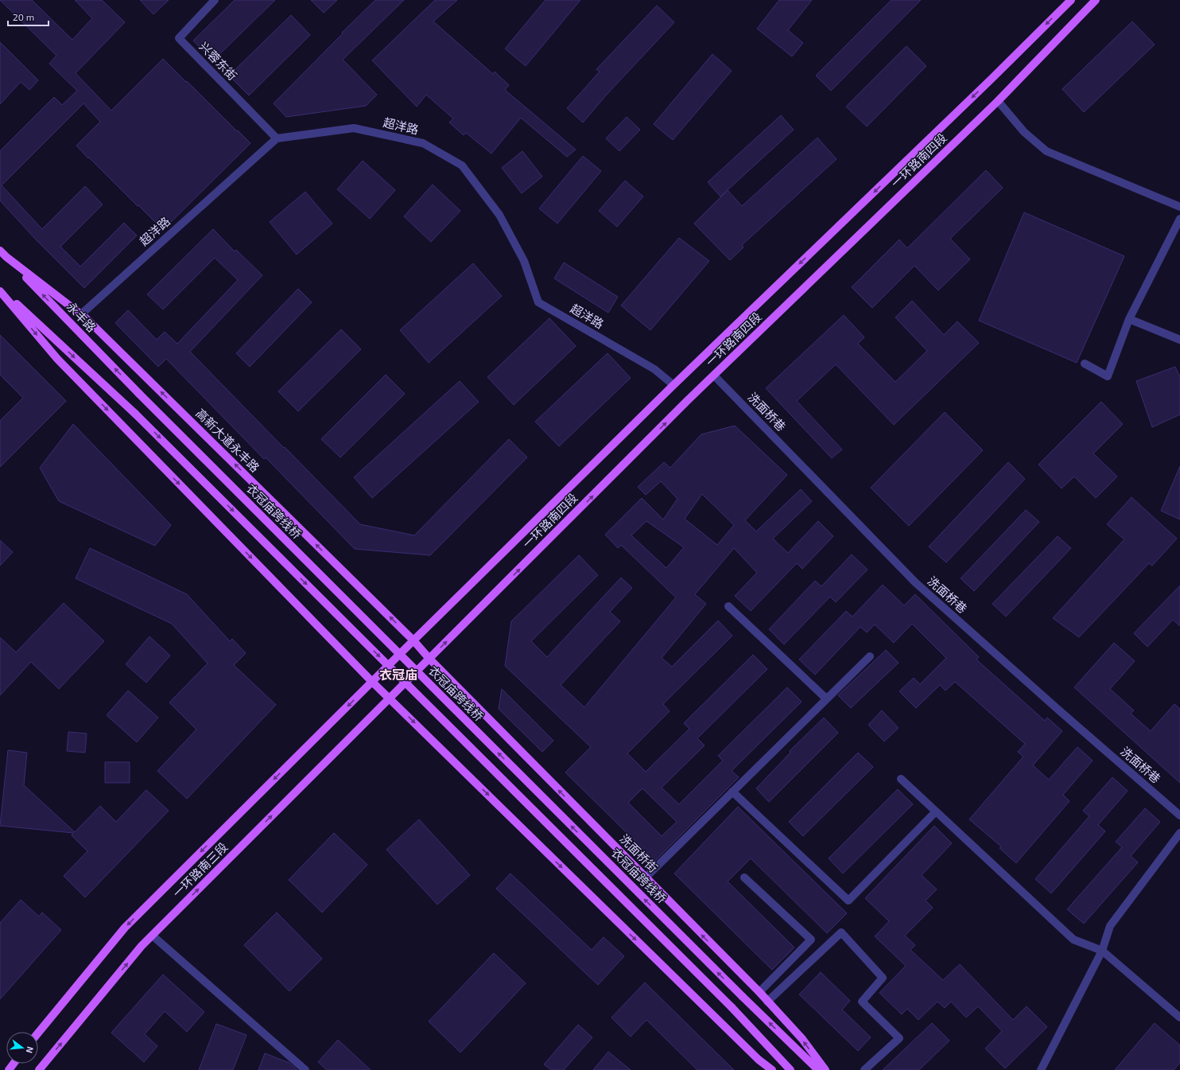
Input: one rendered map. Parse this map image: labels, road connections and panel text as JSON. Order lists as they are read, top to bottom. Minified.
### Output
{"streets":{"main road":["一环路南四段","永丰路","高新大道永丰路","衣冠庙跨线桥","洗面桥街","一环路南三段"],"street":["兴蓉东街","超洋路","洗面桥巷"]},"crossings":[["兴蓉东街","超洋路"],["超洋路","一环路南四段"],["超洋路","高新大道永丰路"],["一环路南四段","洗面桥巷"],["一环路南四段","高新大道永丰路"],["一环路南四段","洗面桥街"],["一环路南四段","一环路南三段"],["永丰路","高新大道永丰路"],["永丰路","衣冠庙跨线桥"],["高新大道永丰路","洗面桥街"]],"districts":["衣冠庙"],"scale_bar":"20 m","north":"right"}
